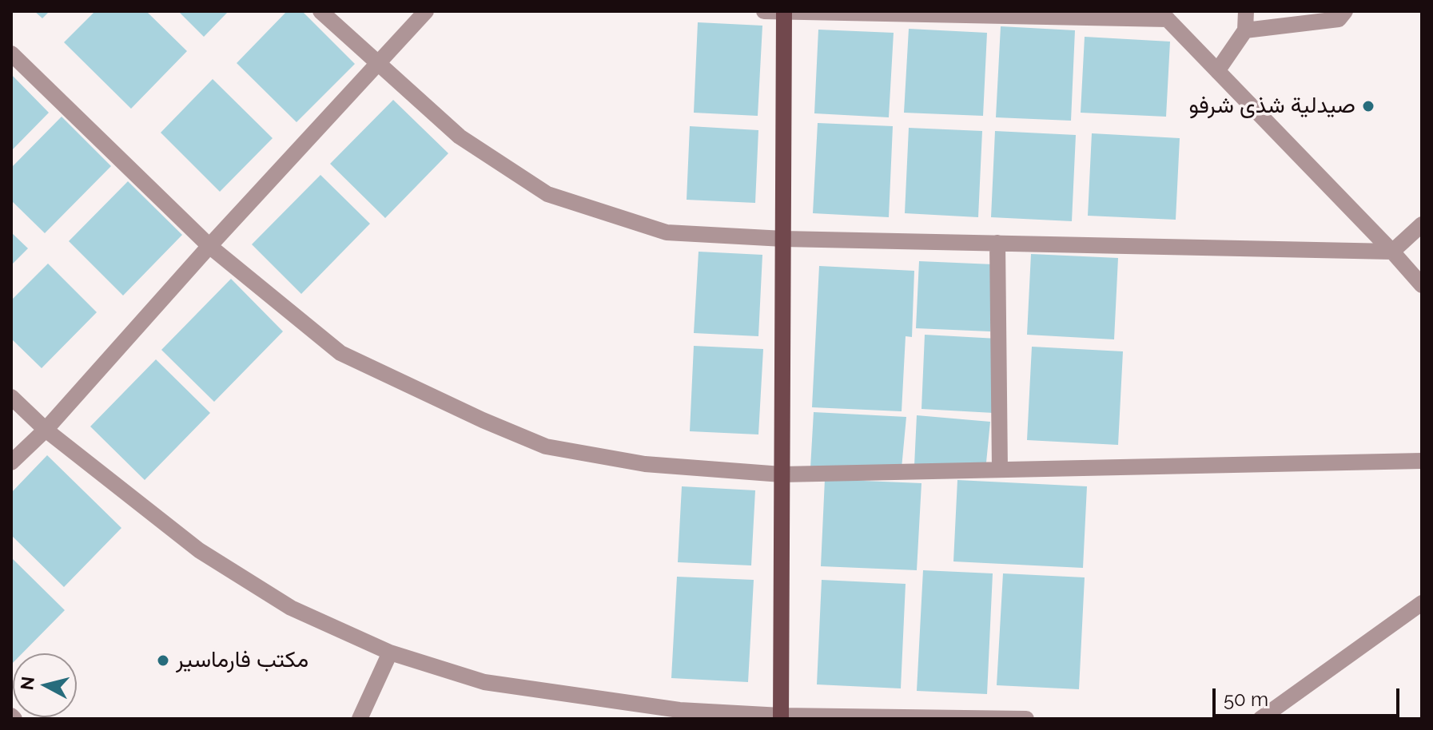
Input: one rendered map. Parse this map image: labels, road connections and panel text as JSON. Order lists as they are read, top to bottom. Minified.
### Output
{"places":["صيدلية شذى شرفو","مكتب فارماسير"],"scale_bar":"50 m","north":"left"}
